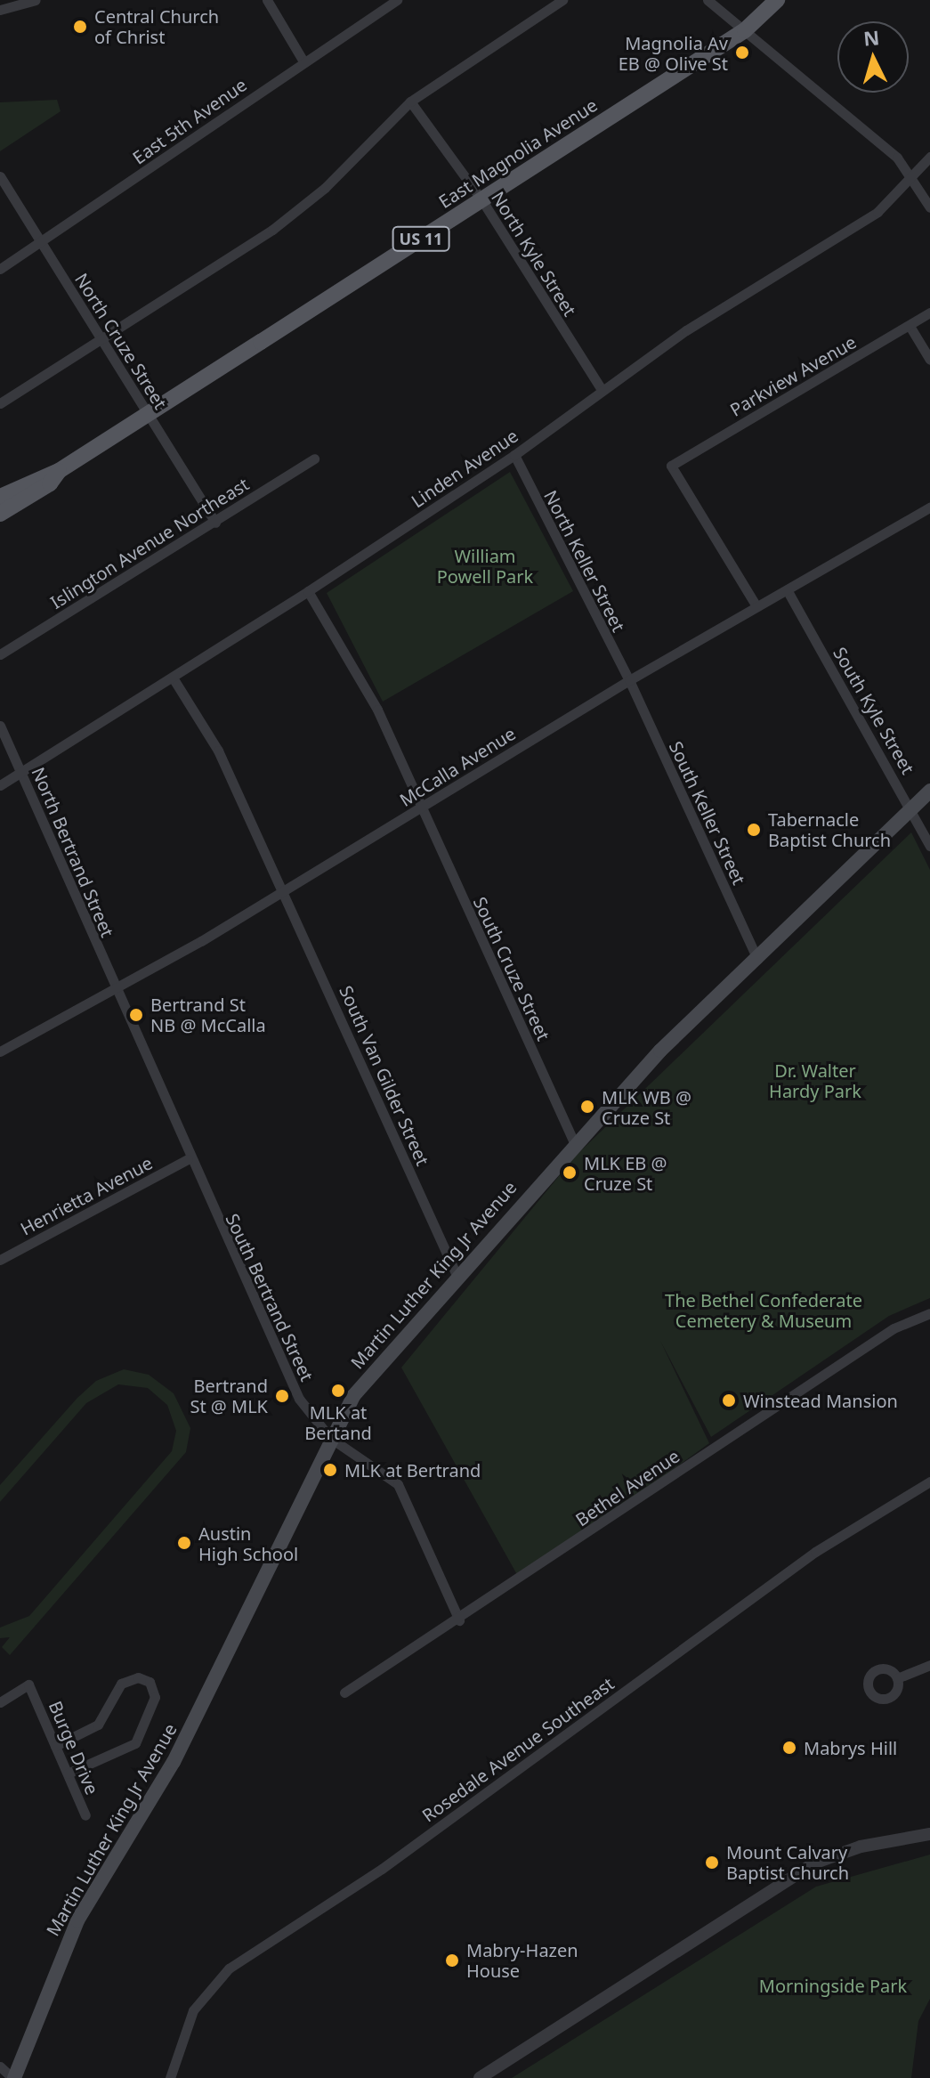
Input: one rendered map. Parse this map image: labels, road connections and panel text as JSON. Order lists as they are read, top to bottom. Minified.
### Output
{"streets":{"main road":["East Magnolia Avenue","US 11","Martin Luther King Jr Avenue"],"street":["East 5th Avenue","North Kyle Street","North Cruze Street","Parkview Avenue","Linden Avenue","Islington Avenue Northeast","North Keller Street","South Kyle Street","McCalla Avenue","South Keller Street","North Bertrand Street","South Cruze Street","South Van Gilder Street","Henrietta Avenue","South Bertrand Street","Bethel Avenue","Burge Drive","Rosedale Avenue Southeast"]},"crossings":[["East 5th Avenue","North Cruze Street"],["East Magnolia Avenue","North Kyle Street"],["East Magnolia Avenue","North Cruze Street"],["North Kyle Street","Linden Avenue"],["North Cruze Street","Islington Avenue Northeast"],["Parkview Avenue","McCalla Avenue"],["Linden Avenue","North Keller Street"],["Linden Avenue","North Bertrand Street"],["Linden Avenue","South Van Gilder Street"],["North Keller Street","McCalla Avenue"],["North Keller Street","South Keller Street"],["South Kyle Street","McCalla Avenue"],["South Kyle Street","Martin Luther King Jr Avenue"],["McCalla Avenue","South Keller Street"],["McCalla Avenue","North Bertrand Street"],["McCalla Avenue","South Cruze Street"],["McCalla Avenue","South Van Gilder Street"],["McCalla Avenue","South Bertrand Street"],["South Keller Street","Martin Luther King Jr Avenue"],["North Bertrand Street","South Bertrand Street"],["South Cruze Street","Martin Luther King Jr Avenue"],["South Van Gilder Street","Martin Luther King Jr Avenue"],["Henrietta Avenue","South Bertrand Street"],["Martin Luther King Jr Avenue","South Bertrand Street"],["South Bertrand Street","Bethel Avenue"]],"parks":["William Powell Park","Dr. Walter Hardy Park","The Bethel Confederate Cemetery & Museum","Morningside Park"],"places":["Central Church of Christ","Magnolia Av EB @ Olive St","Tabernacle Baptist Church","Bertrand St NB @ McCalla","MLK WB @ Cruze St","MLK EB @ Cruze St","MLK at Bertand","Bertrand St @ MLK","Winstead Mansion","MLK at Bertrand","Austin High School","Mabrys Hill","Mount Calvary Baptist Church","Mabry-Hazen House"],"north":"top"}
